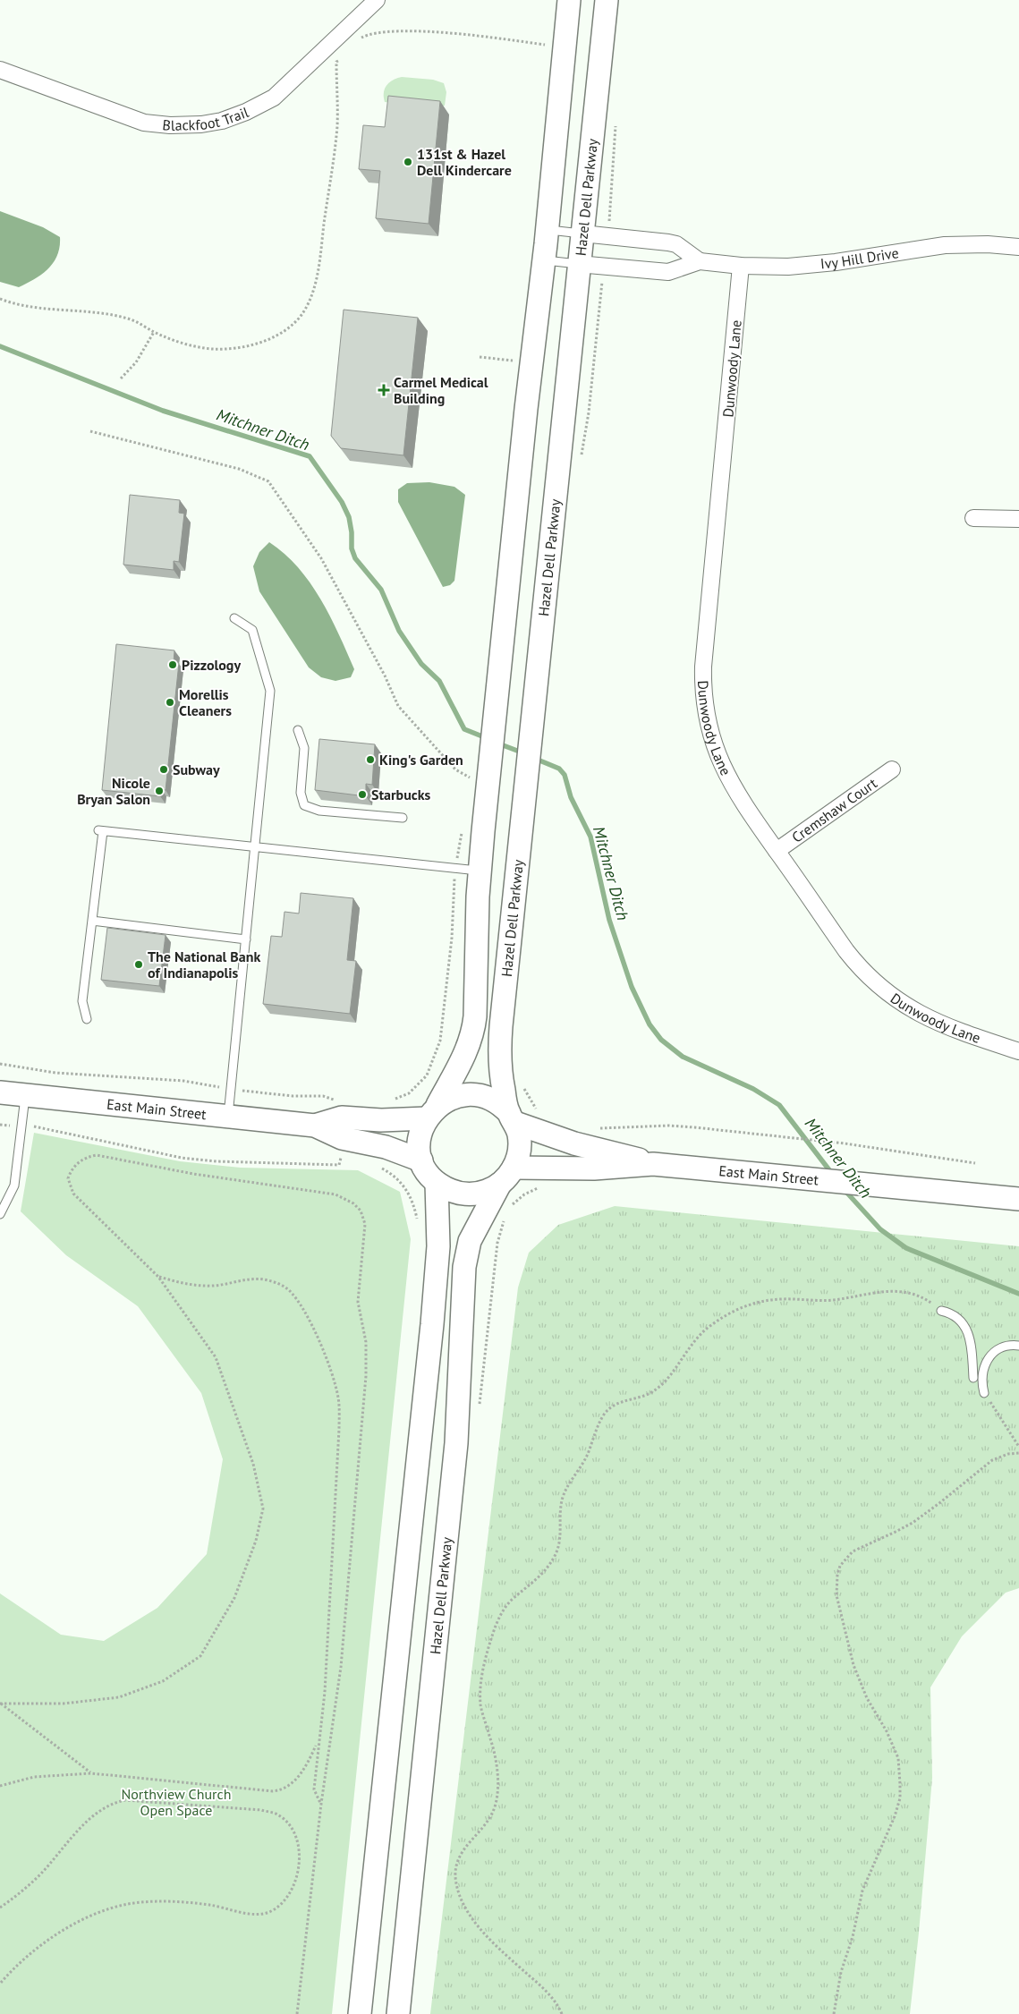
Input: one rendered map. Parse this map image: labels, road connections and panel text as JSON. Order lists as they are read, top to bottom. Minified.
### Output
{"streets":{"main road":["Hazel Dell Parkway","East Main Street"],"street":["Blackfoot Trail","Ivy Hill Drive","Dunwoody Lane","Cremshaw Court"]},"crossings":[["Hazel Dell Parkway","Ivy Hill Drive"],["Hazel Dell Parkway","East Main Street"],["Ivy Hill Drive","Dunwoody Lane"],["Dunwoody Lane","Cremshaw Court"]],"water":["Mitchner Ditch"],"parks":["Northview Church Open Space"],"places":{"other":["131st & Hazel Dell Kindercare","Pizzology","Morellis Cleaners","King's Garden","Subway","Nicole Bryan Salon","Starbucks","The National Bank of Indianapolis"],"health":["Carmel Medical Building"]}}
